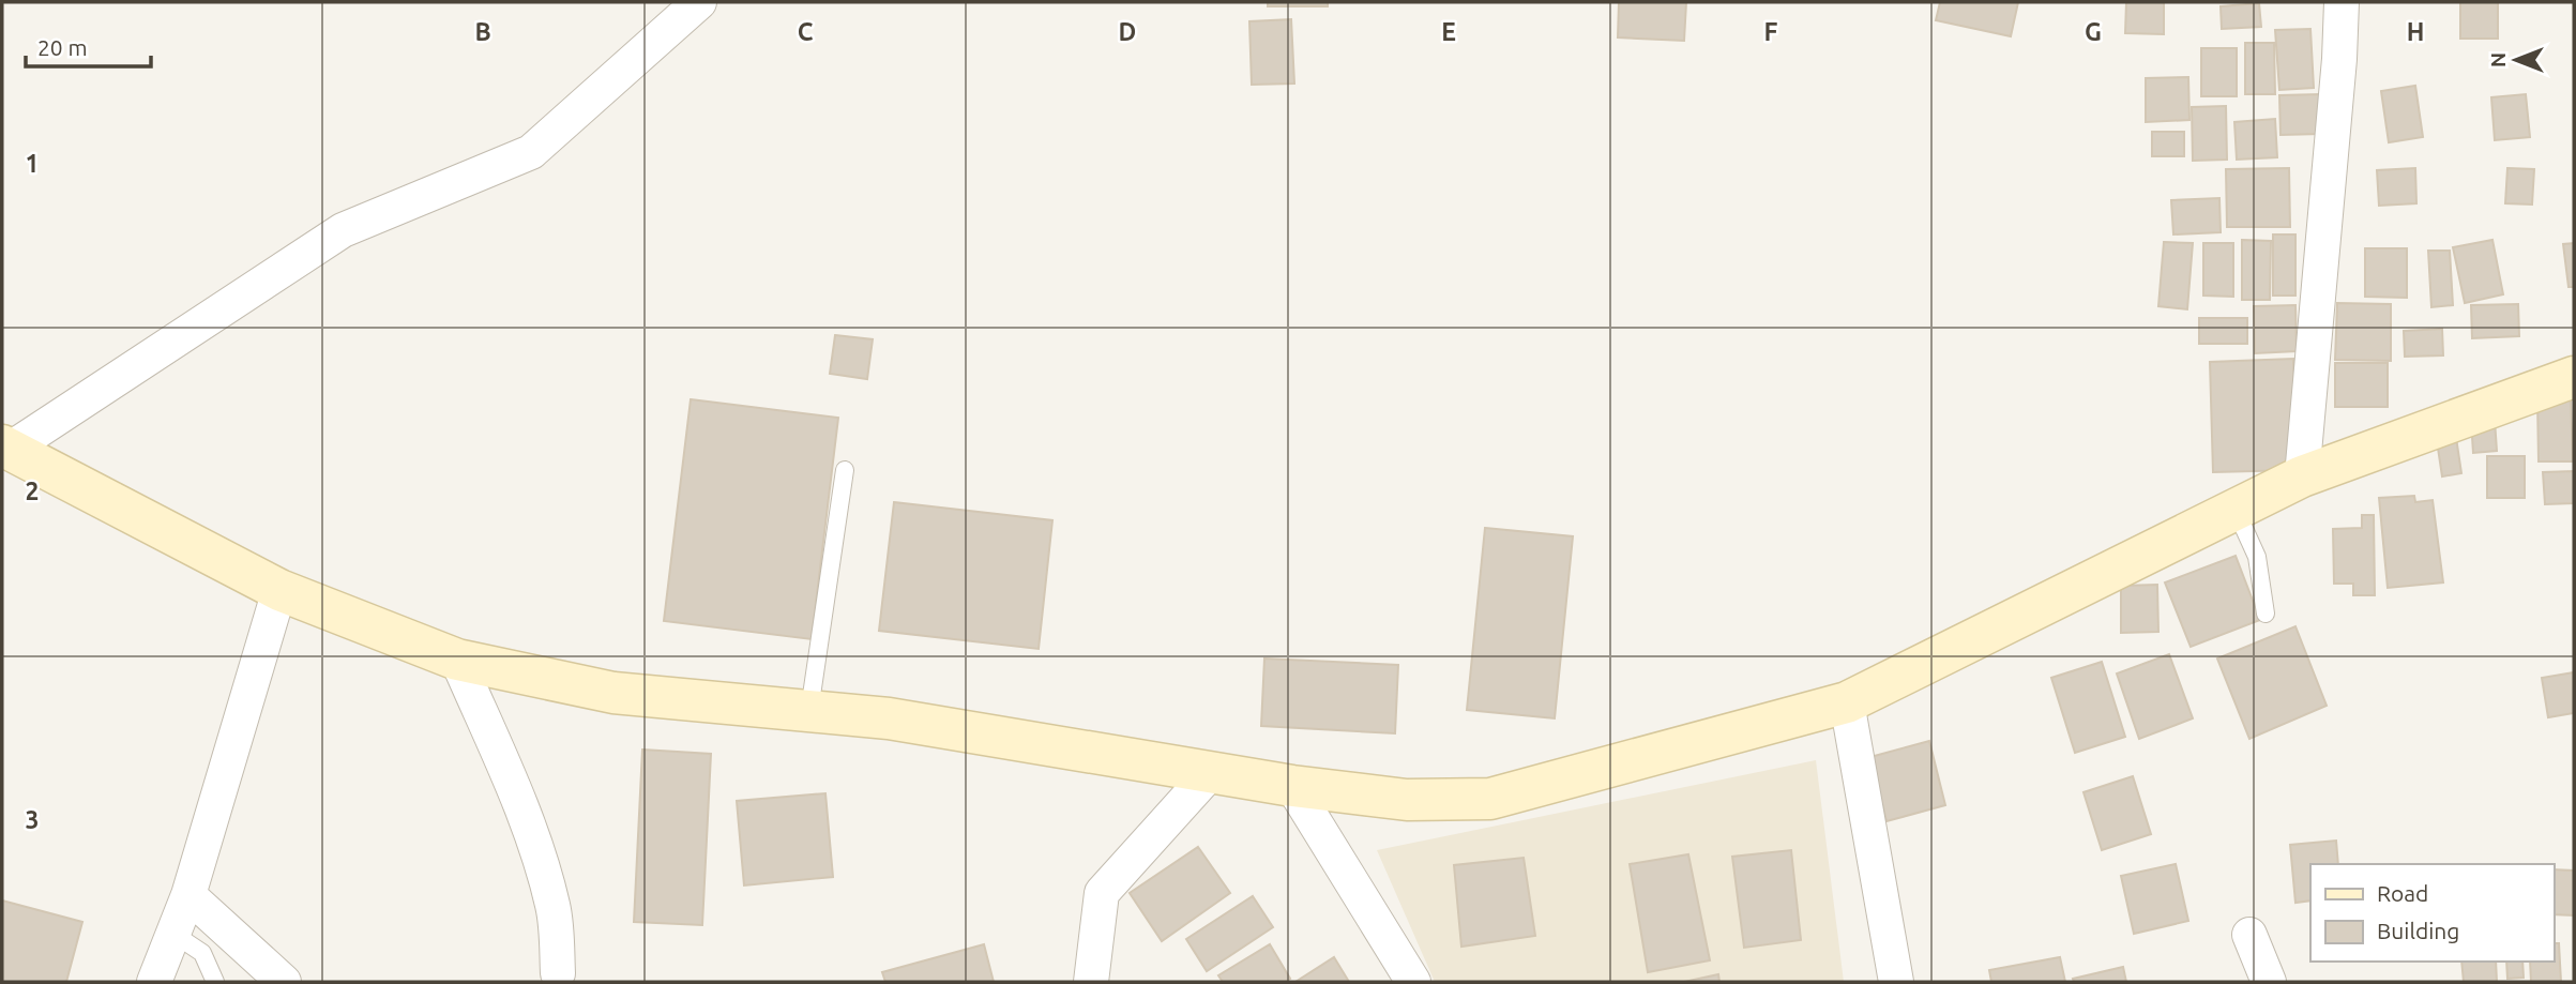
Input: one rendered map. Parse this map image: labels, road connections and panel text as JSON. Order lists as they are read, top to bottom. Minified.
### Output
{"legend":["Road","Building"],"scale_bar":"20 m","north":"left","grid":{"columns":["B","C","D","E","F","G","H"],"rows":["1","2","3"]}}
